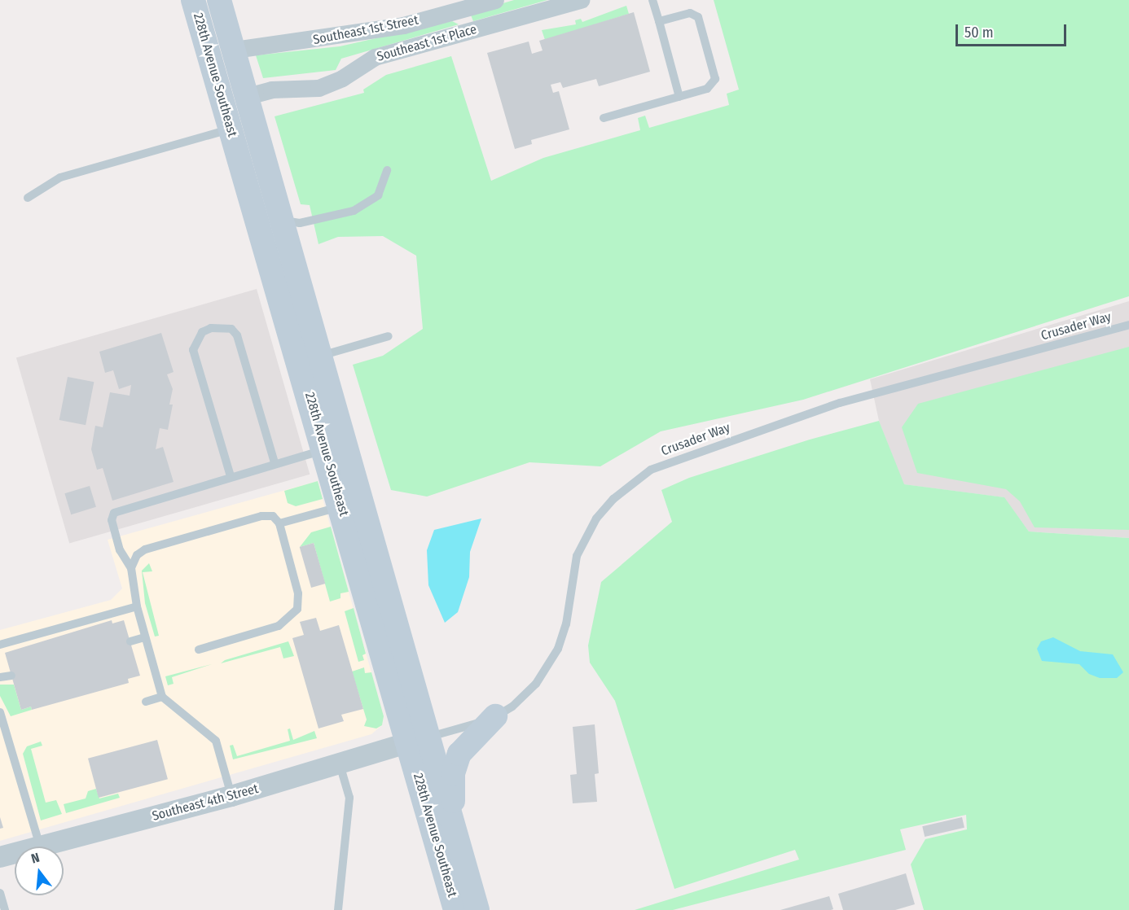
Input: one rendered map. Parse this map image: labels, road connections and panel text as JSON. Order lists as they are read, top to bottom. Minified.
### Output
{"streets":{"main road":["228th Avenue Southeast"],"street":["Southeast 1st Street","Southeast 1st Place","Southeast 4th Street"],"lane":["Crusader Way"]},"crossings":[["Southeast 1st Street","228th Avenue Southeast"],["Southeast 1st Place","228th Avenue Southeast"],["228th Avenue Southeast","Crusader Way"],["228th Avenue Southeast","Southeast 4th Street"],["Crusader Way","Southeast 4th Street"]],"scale_bar":"50 m","north":"top"}
